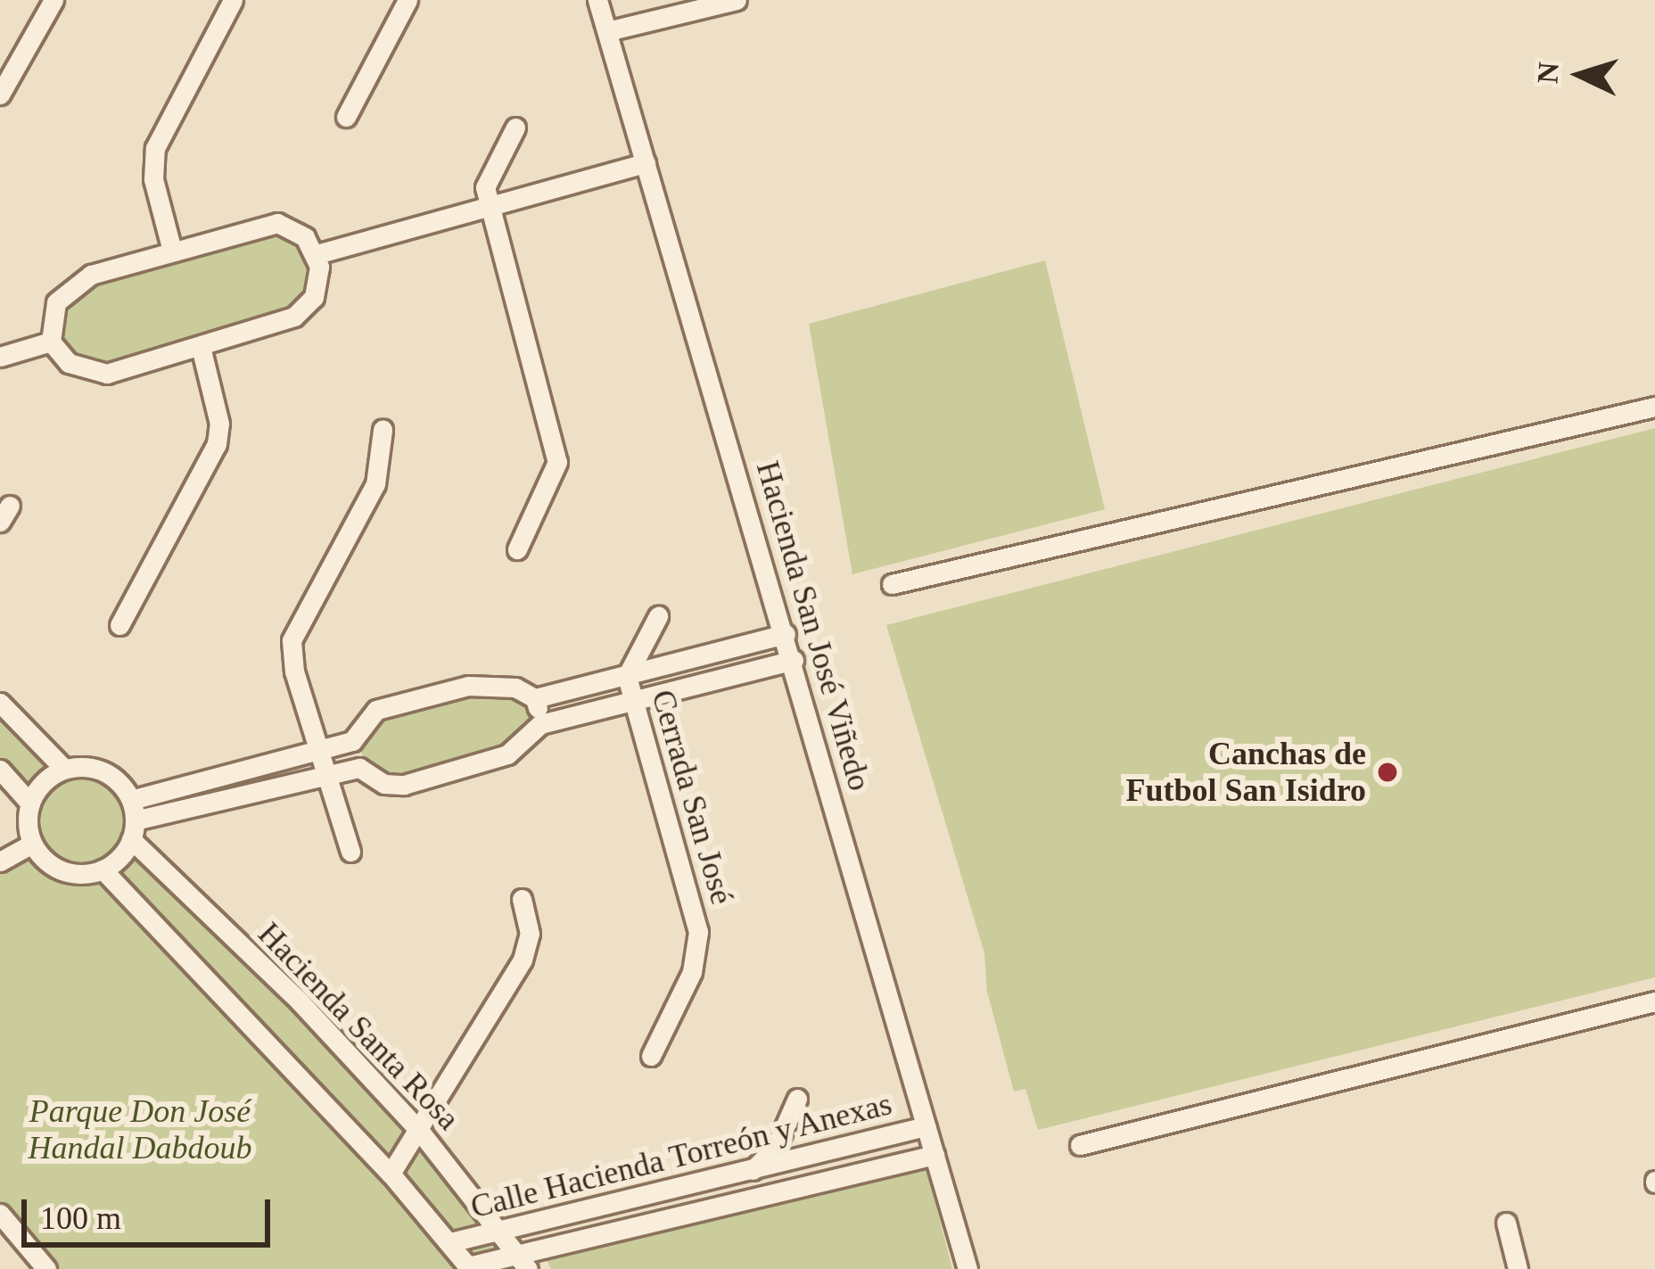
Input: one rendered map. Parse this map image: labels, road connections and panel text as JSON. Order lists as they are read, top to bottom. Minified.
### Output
{"streets":{"street":["Hacienda San José Viñedo","Cerrada San José","Hacienda Santa Rosa","Calle Hacienda Torreón y Anexas"]},"crossings":[["Hacienda San José Viñedo","Calle Hacienda Torreón y Anexas"],["Hacienda Santa Rosa","Calle Hacienda Torreón y Anexas"]],"parks":["Parque Don José Handal Dabdoub"],"places":["Canchas de Futbol San Isidro"],"scale_bar":"100 m","north":"left"}
